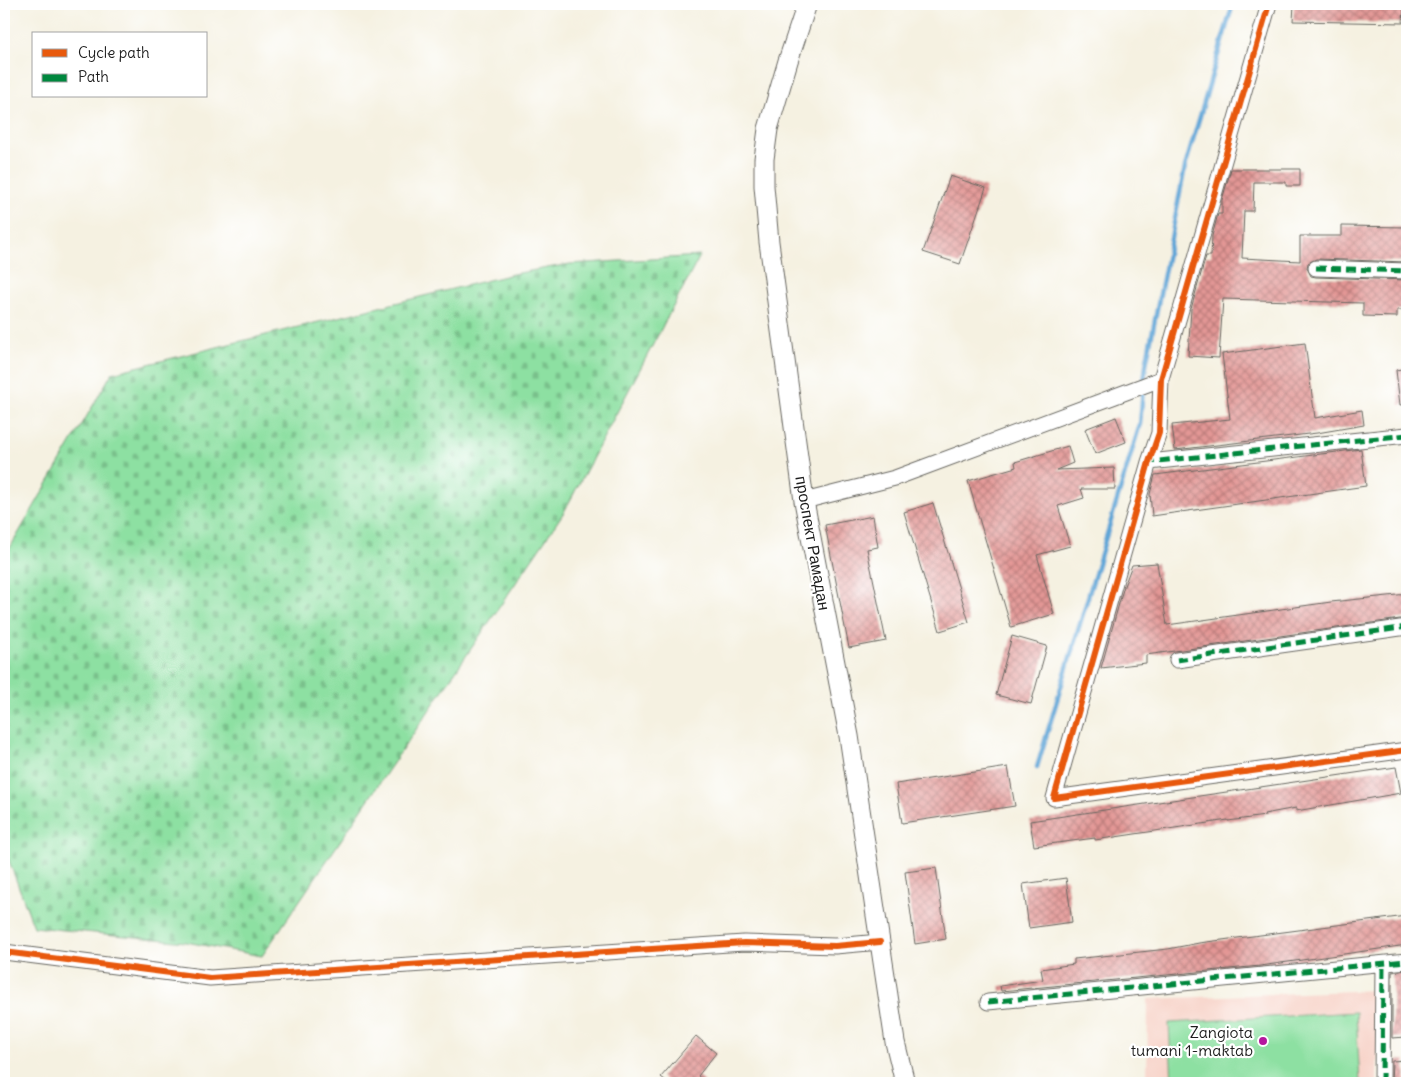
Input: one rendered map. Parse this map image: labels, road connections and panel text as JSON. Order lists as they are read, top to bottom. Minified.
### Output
{"streets":{"main road":["проспект Рамадан"]},"places":["Zangiota tumani 1-maktab"],"legend":["Cycle path","Path"]}
